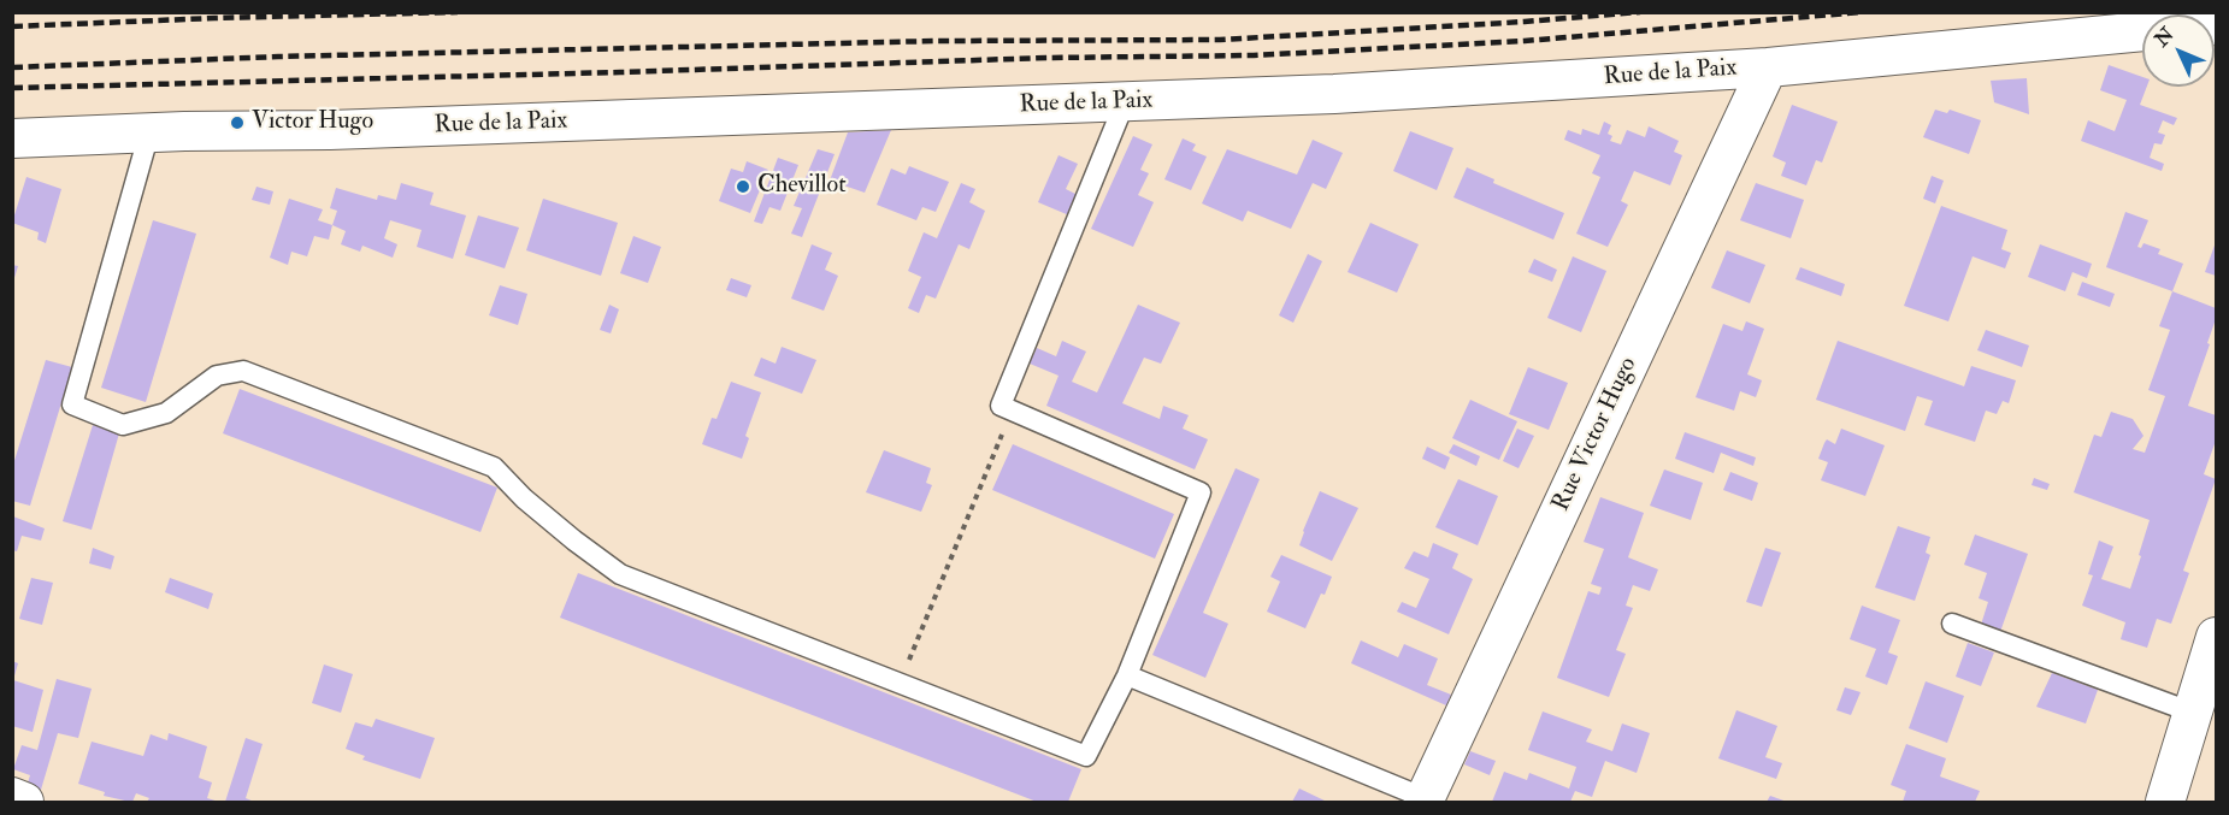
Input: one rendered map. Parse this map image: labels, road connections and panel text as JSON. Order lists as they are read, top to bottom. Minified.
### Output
{"streets":{"street":["Rue de la Paix","Rue Victor Hugo"]},"crossings":[["Rue de la Paix","Rue Victor Hugo"]],"places":["Victor Hugo","Chevillot"],"north":"top left"}
